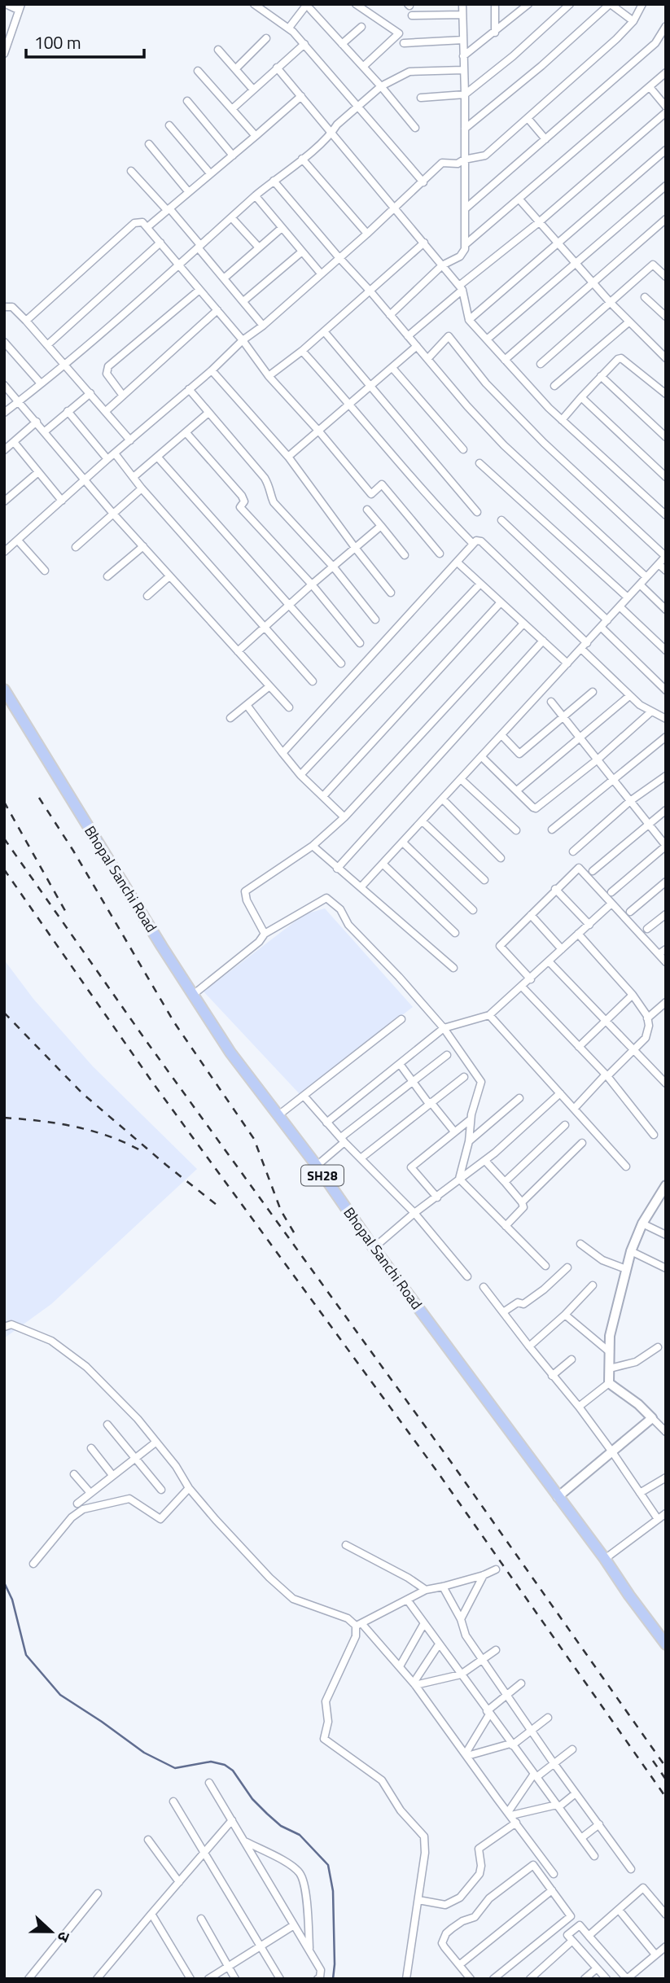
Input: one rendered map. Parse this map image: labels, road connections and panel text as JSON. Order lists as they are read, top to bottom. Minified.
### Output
{"streets":{"main road":["Bhopal Sanchi Road","SH28"]},"scale_bar":"100 m","north":"right"}
